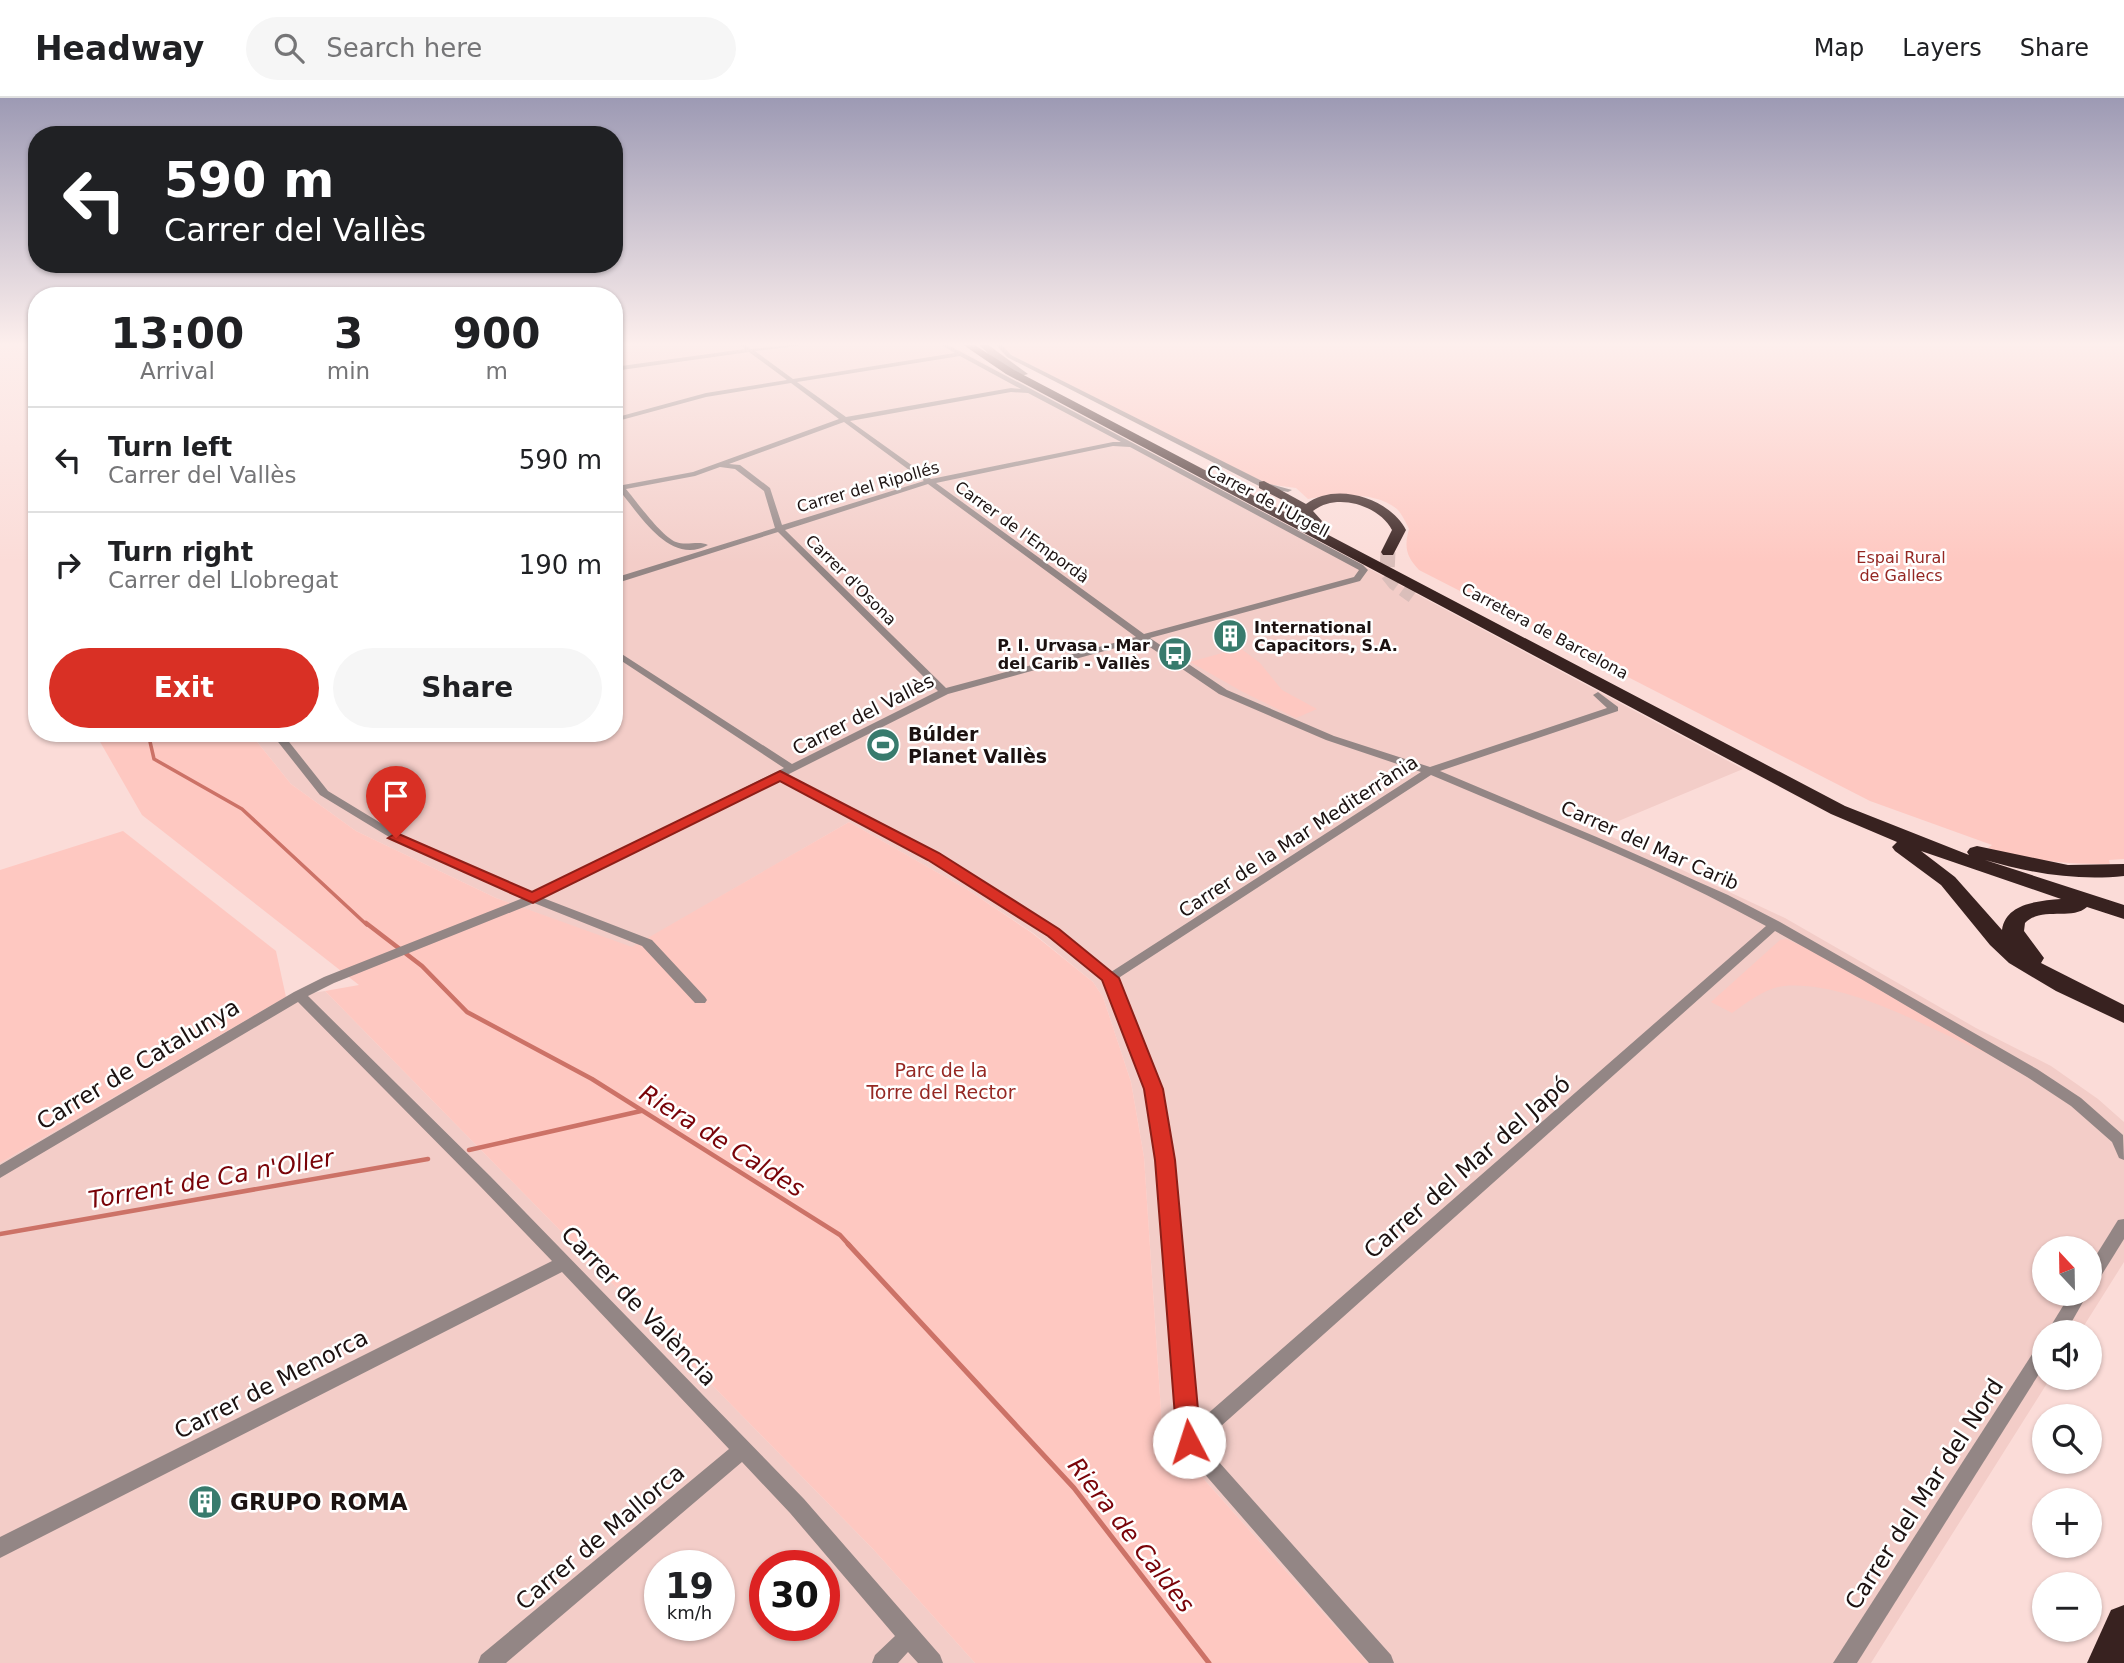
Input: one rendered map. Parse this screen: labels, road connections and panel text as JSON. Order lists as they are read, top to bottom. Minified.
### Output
{"streets":{"highway":["Carretera de Barcelona"],"street":["Carrer del Ripollés","Carrer de l'Urgell","Carrer de l'Empordà","Carrer d'Osona","Carrer del Vallès","Carrer de la Mar Mediterrània","Carrer del Mar Carib","Carrer de Catalunya","Carrer del Mar del Japó","Carrer de València","Carrer de Menorca","Carrer del Mar del Nord","Carrer de Mallorca"]},"crossings":[["Carrer del Ripollés","Carrer de l'Urgell"],["Carrer del Ripollés","Carrer de l'Empordà"],["Carrer del Ripollés","Carrer d'Osona"],["Carrer de l'Urgell","Carrer del Vallès"],["Carrer de l'Empordà","Carrer del Vallès"],["Carrer de l'Empordà","Carrer del Mar Carib"],["Carrer d'Osona","Carrer del Vallès"],["Carrer del Vallès","Carrer del Mar Carib"],["Carrer del Vallès","Carrer de Catalunya"],["Carrer de la Mar Mediterrània","Carrer del Mar Carib"],["Carrer del Mar Carib","Carrer del Mar del Japó"],["Carrer de Catalunya","Carrer de València"],["Carrer de València","Carrer de Menorca"],["Carrer de València","Carrer de Mallorca"]],"water":["Riera de Caldes","Torrent de Ca n'Oller"],"parks":["Espai Rural de Gallecs","Parc de la Torre del Rector"],"places":{"building":["International Capacitors, S.A.","GRUPO ROMA"],"bus stop":["P. I. Urvasa - Mar del Carib - Vallès"],"sports":["Búlder Planet Vallès"]},"north":"top","page":{"header":"Headway","search":"Search here","nav":["Map","Layers","Share"],"turn":["590 m","Carrer del Vallès"],"eta":["13:00","Arrival","3","min","900","m"],"list":[{"name":"Turn left","note":"Carrer del Vallès","value":"590 m"},{"name":"Turn right","note":"Carrer del Llobregat","value":"190 m"}],"buttons":["Exit","Share"],"map_buttons":["+","−"],"speed":"19 km/h","limit":"30"}}
